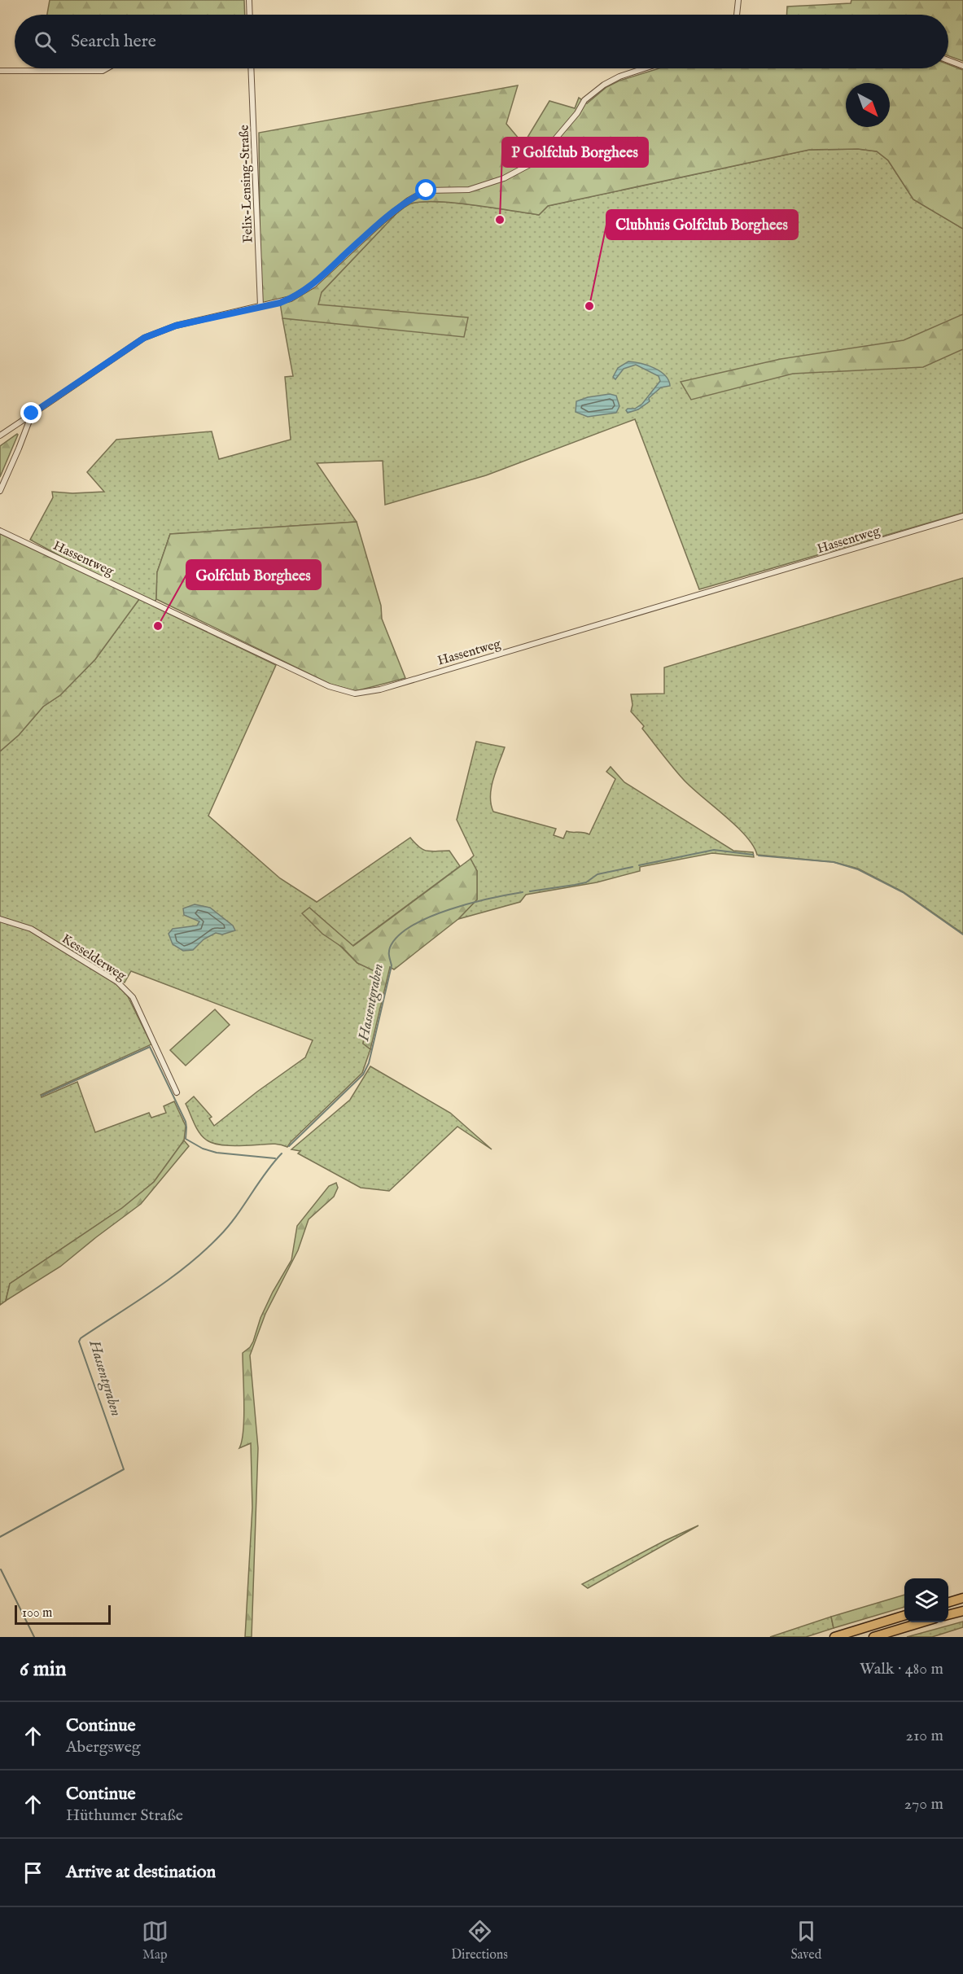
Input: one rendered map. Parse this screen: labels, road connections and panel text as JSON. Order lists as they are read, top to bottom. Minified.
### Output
{"streets":{"street":["Felix-Lensing-Straße","Hassentweg","Kesselderweg"]},"water":["Hassentgraben"],"places":["P Golfclub Borghees","Clubhuis Golfclub Borghees","Golfclub Borghees"],"scale_bar":"100 m","north":"bottom right","page":{"search":"Search here","scale":"100 m","heading":["6 min","Walk · 480 m"],"list":[["Continue","Abergsweg","210 m"],["Continue","Hüthumer Straße","270 m"],"Arrive at destination"],"nav":["Map","Directions","Saved"]}}
